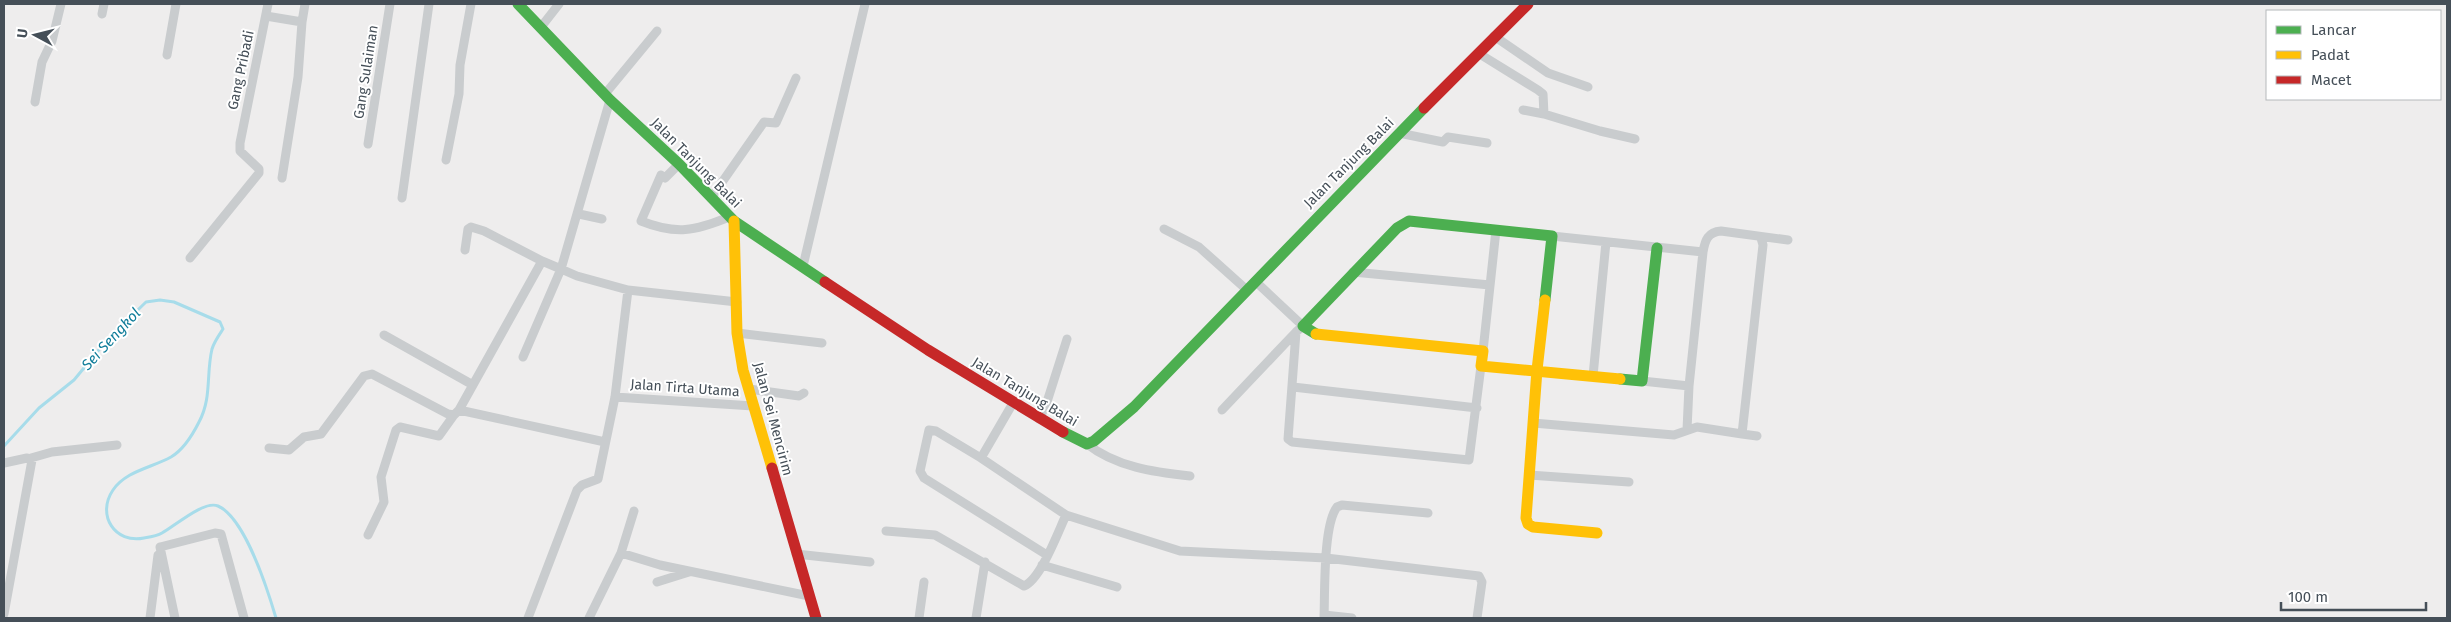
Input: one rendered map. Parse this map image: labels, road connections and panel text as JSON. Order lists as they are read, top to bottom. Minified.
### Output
{"streets":{"street":["Gang Pribadi","Gang Sulaiman","Jalan Tanjung Balai","Jalan Tirta Utama","Jalan Sei Mencirim"]},"crossings":[["Jalan Tanjung Balai","Jalan Sei Mencirim"],["Jalan Tirta Utama","Jalan Sei Mencirim"]],"water":["Sei Sengkol"],"legend":["Lancar","Padat","Macet"],"scale_bar":"100 m","north":"left"}
